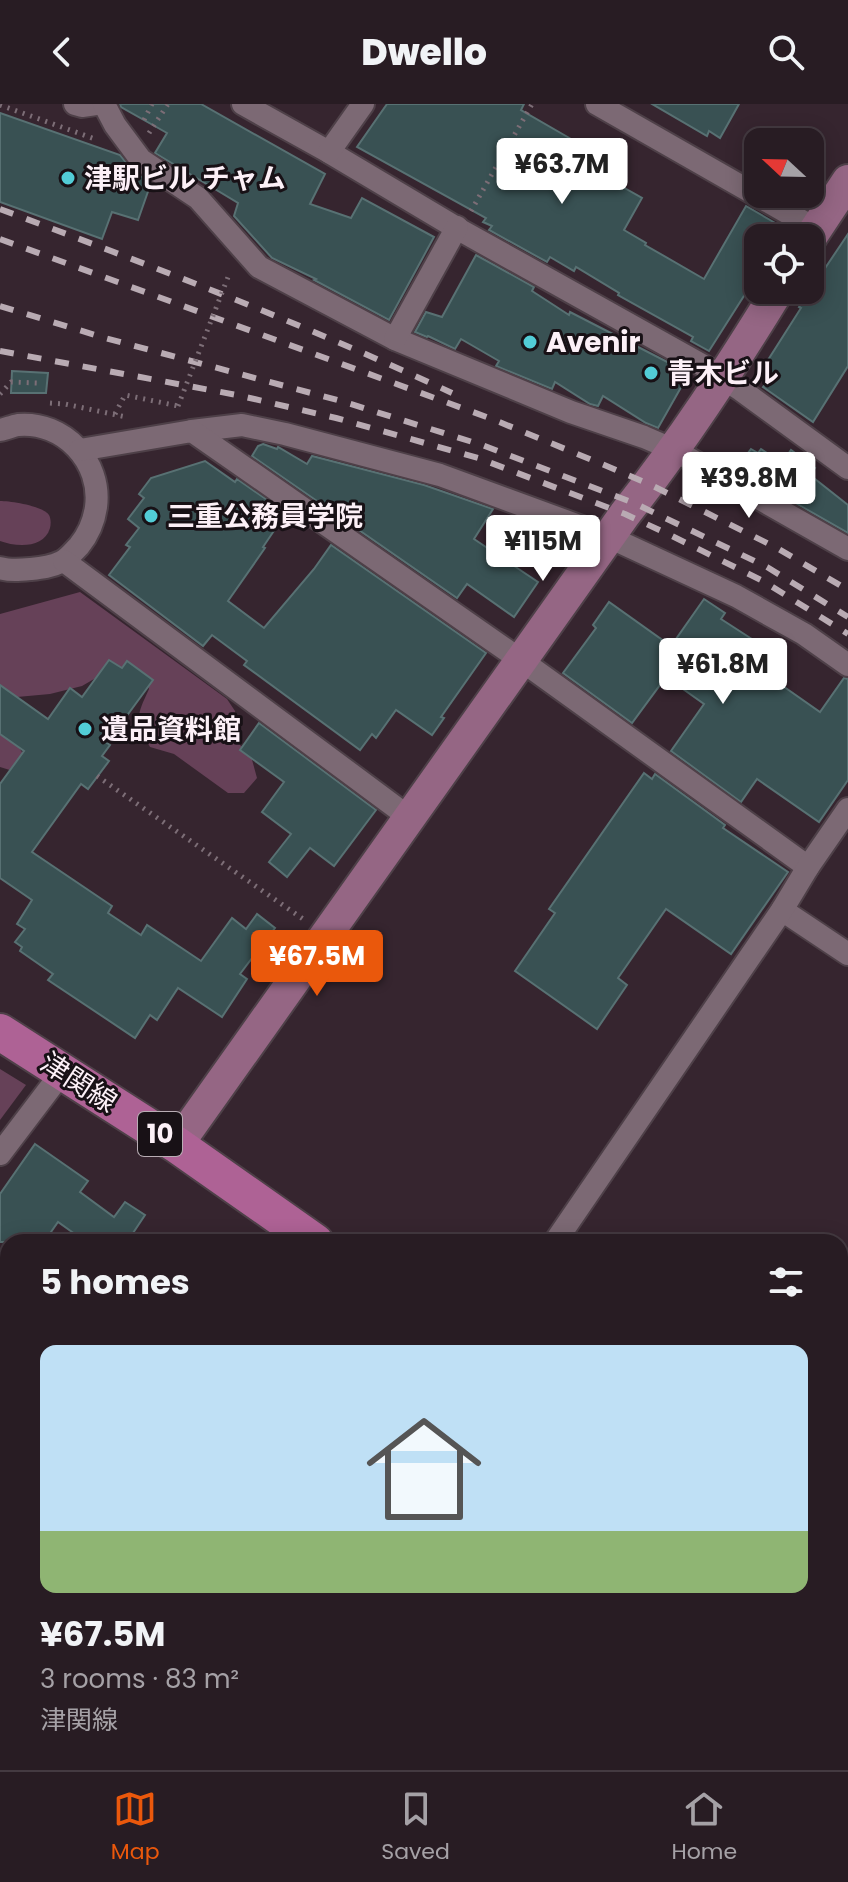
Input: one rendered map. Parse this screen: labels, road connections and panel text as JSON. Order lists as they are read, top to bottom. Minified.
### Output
{"streets":{"main road":["津関線","10"]},"places":["津駅ビル チャム","Avenir","青木ビル","三重公務員学院","遺品資料館"],"north":"left","page":{"header":"Dwello","price":["¥63.7M","¥39.8M","¥115M","¥61.8M","¥67.5M"],"heading":"5 homes","list":[{"name":"¥67.5M","note":"3 rooms · 83 m² · 津関線"}],"tabs":["Map","Saved","Home"]}}
